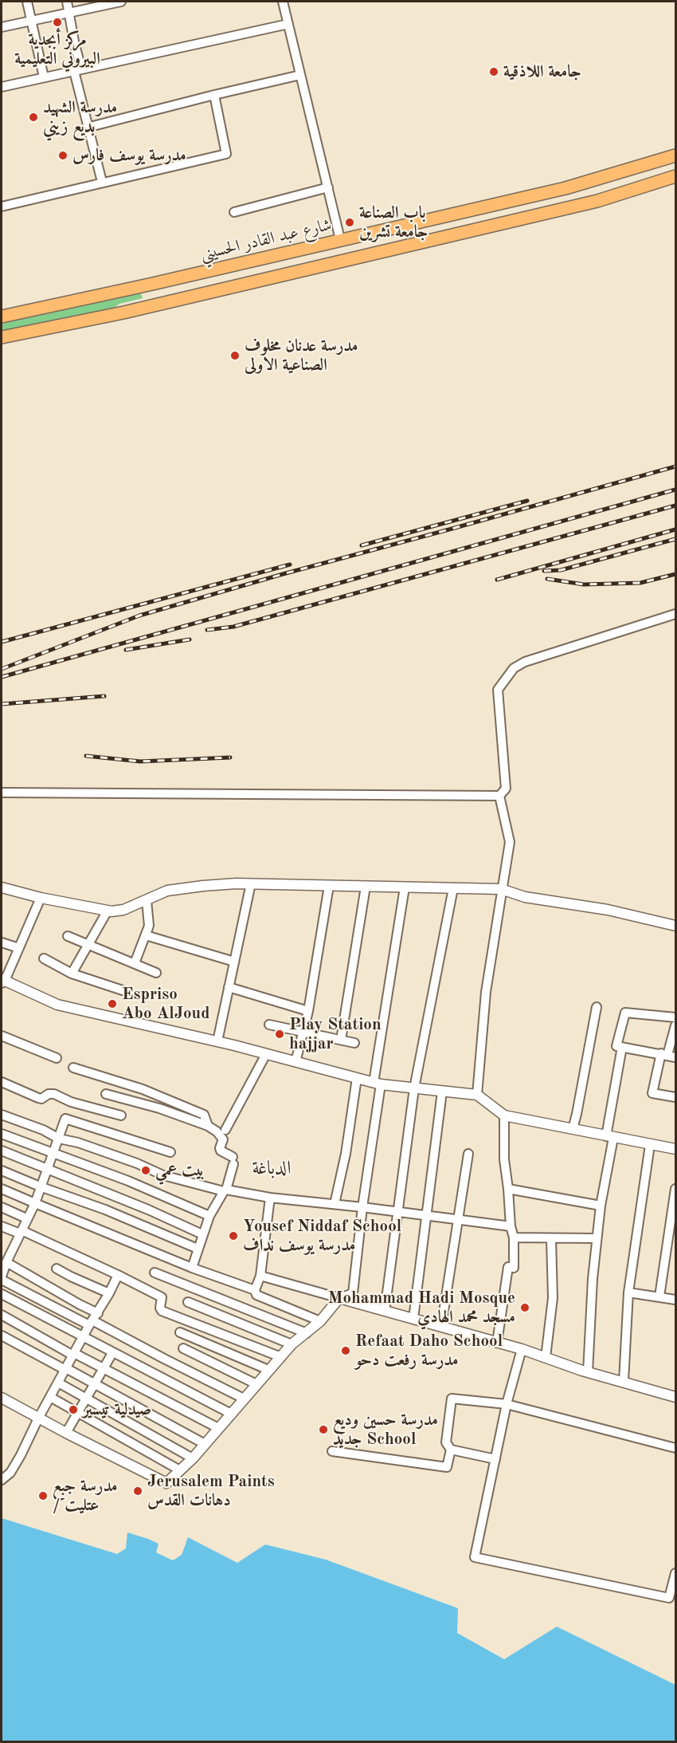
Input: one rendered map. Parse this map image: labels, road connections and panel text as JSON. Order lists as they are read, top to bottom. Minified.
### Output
{"streets":{"main road":["شارع عبد القادر الحسيني"]},"districts":["الدباغة"],"places":["مركز أبجدية البيروني التعليمية","جامعة اللاذقية","مدرسة الشهيد بديع زيني","مدرسة يوسف فارس","باب الصناعة جامعة تشرين","مدرسة عدنان مخلوف الصناعية الاولى","Espriso Abo AlJoud","Play Station hajjar","بيت عمي","Yousef Niddaf School مدرسة يوسف نداف","Mohammad Hadi Mosque مسجد محمد الهادي","Refaat Daho School مدرسة رفعت دحو","صيدلية تيسير","مدرسة حسين وديع جديد School","Jerusalem Paints دهانات القدس","مدرسة جبع / عتليت"]}
